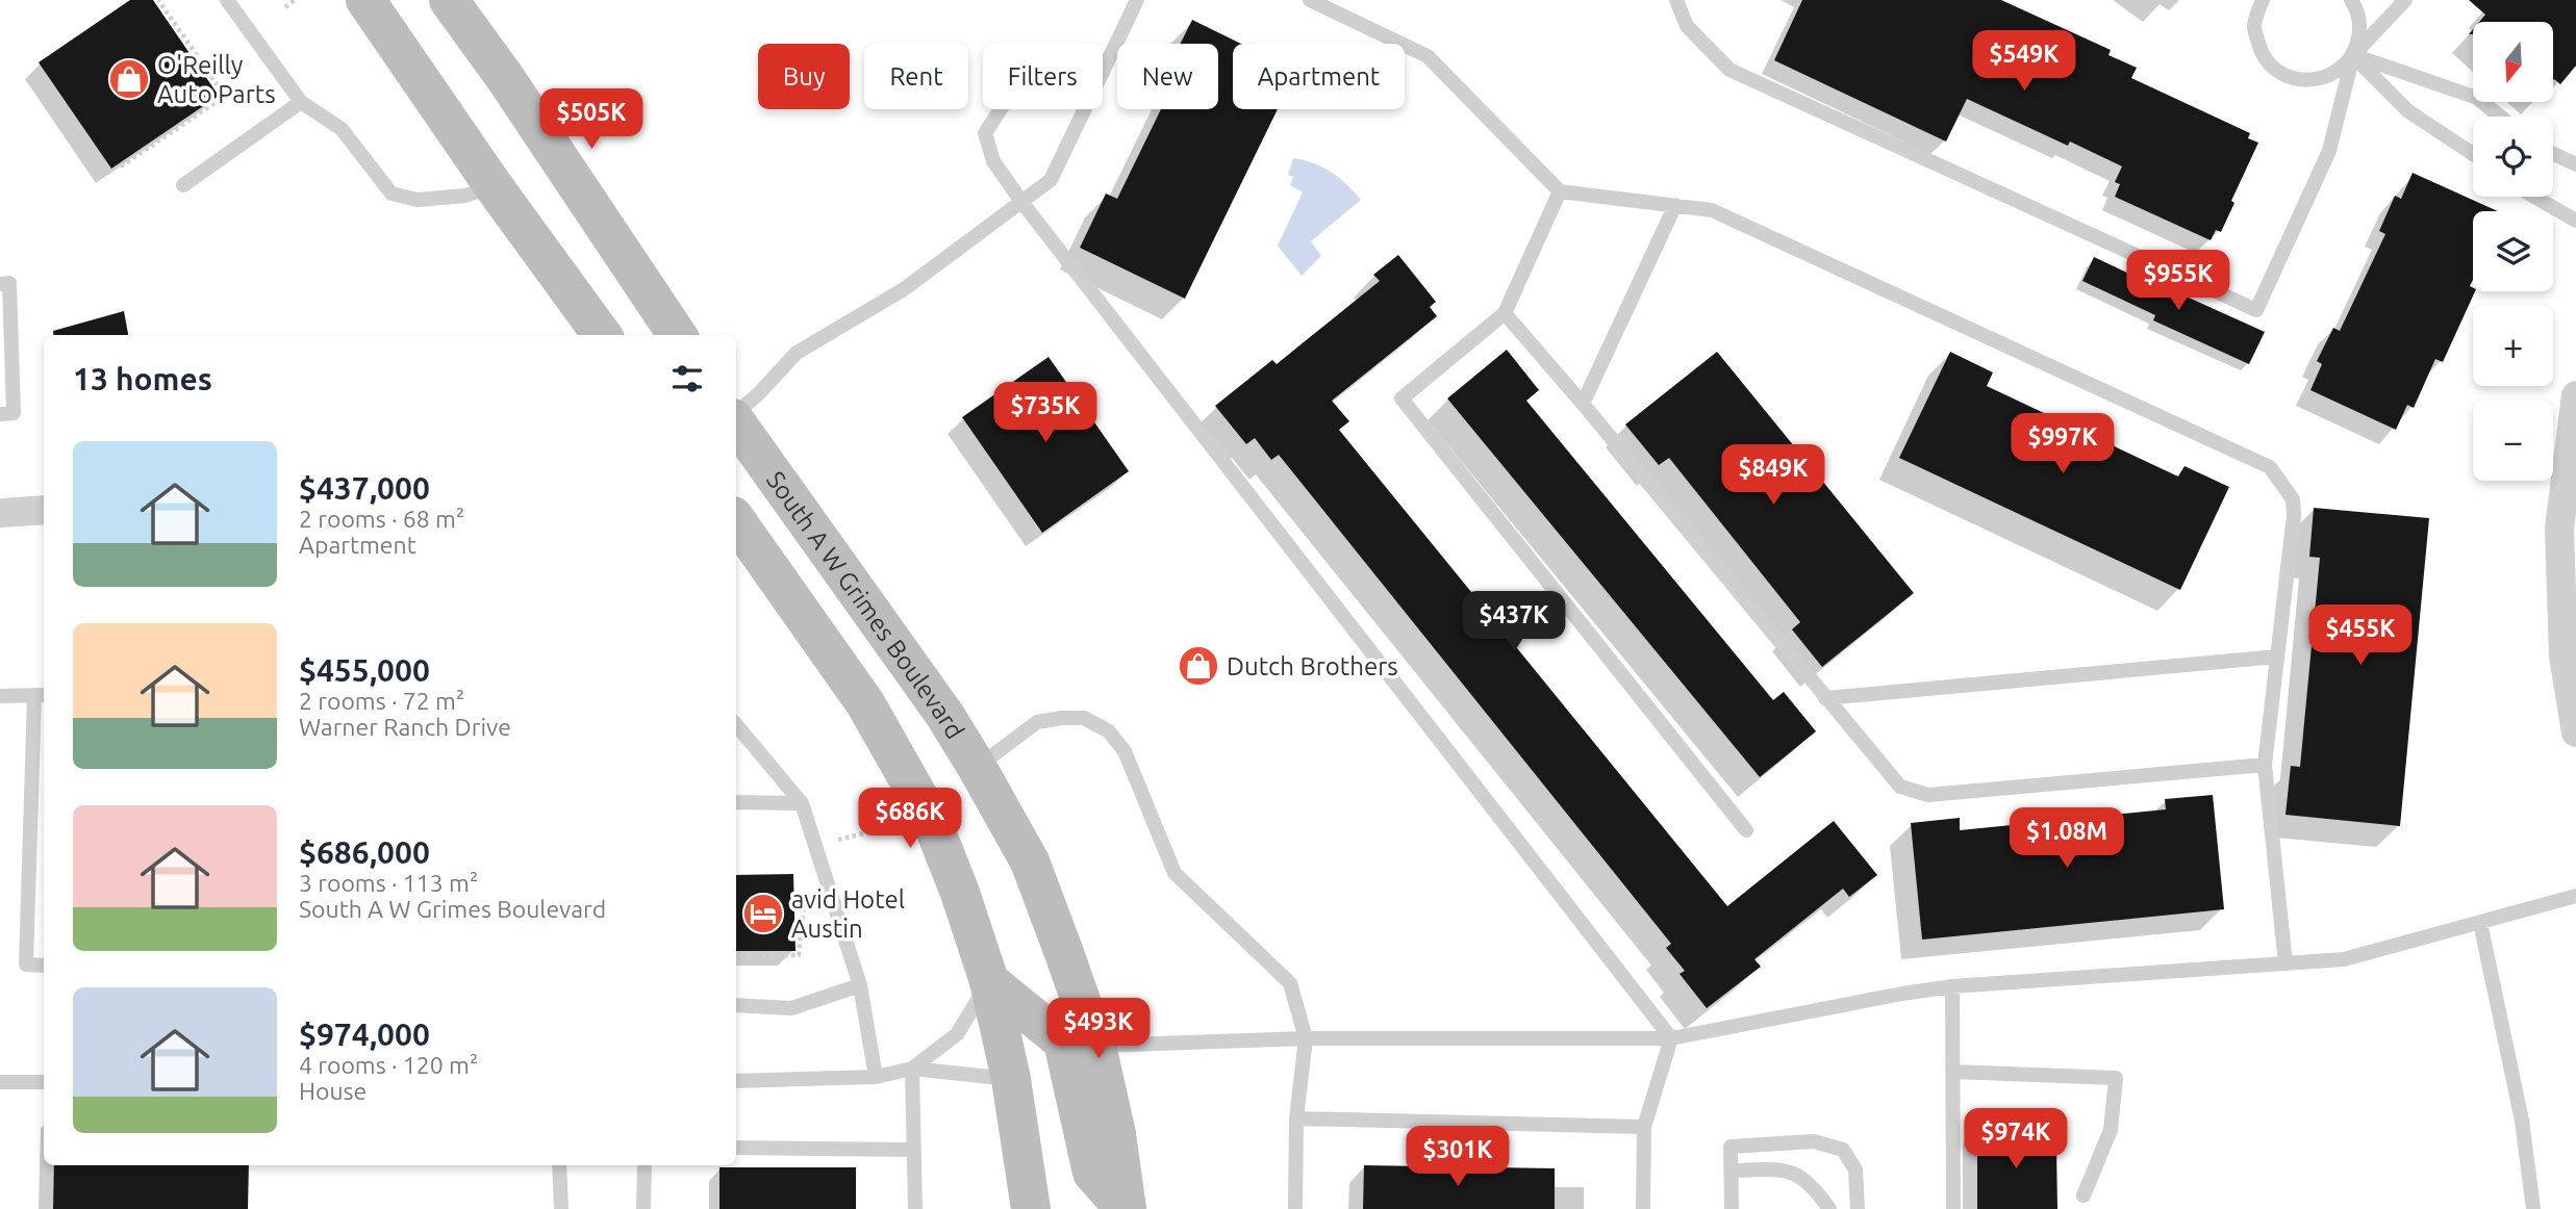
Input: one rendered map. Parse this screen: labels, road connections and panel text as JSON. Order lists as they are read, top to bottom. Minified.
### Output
{"streets":{"main road":["South A W Grimes Boulevard"]},"places":{"shop":["O'Reilly Auto Parts","Dutch Brothers"],"hotel":["avid Hotel Austin"]},"north":"bottom","page":{"map_buttons":["+","−"],"price":["$549K","$505K","$955K","$735K","$997K","$849K","$437K","$455K","$686K","$1.08M","$493K","$974K","$301K"],"chip":["Buy","Rent","Filters","New","Apartment"],"heading":"13 homes","list":[{"name":"$437,000","note":"2 rooms · 68 m² · Apartment"},{"name":"$455,000","note":"2 rooms · 72 m² · Warner Ranch Drive"},{"name":"$686,000","note":"3 rooms · 113 m² · South A W Grimes Boulevard"},{"name":"$974,000","note":"4 rooms · 120 m² · House"}]}}
